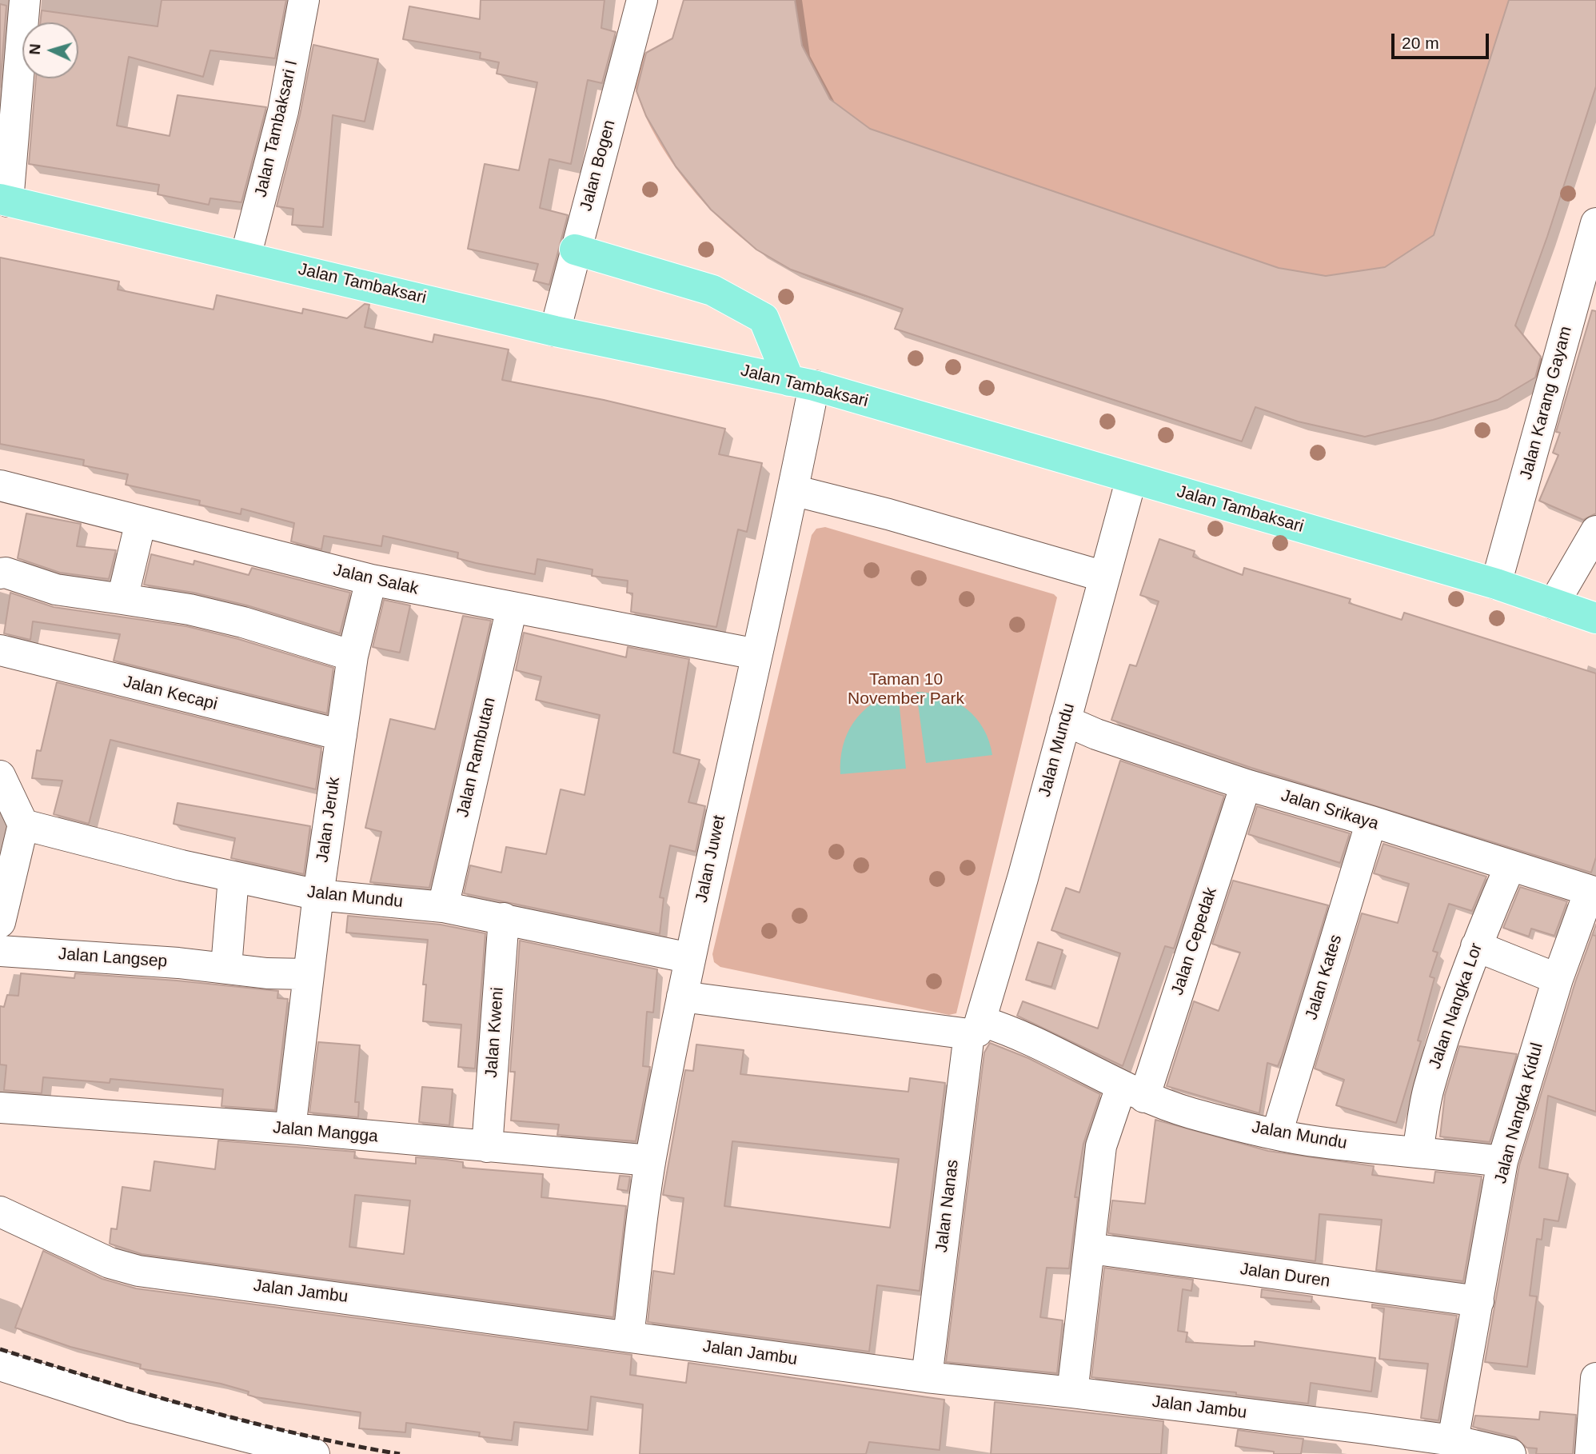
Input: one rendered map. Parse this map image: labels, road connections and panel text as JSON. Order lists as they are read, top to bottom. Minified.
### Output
{"streets":{"main road":["Jalan Tambaksari"],"street":["Jalan Tambaksari I","Jalan Bogen","Jalan Karang Gayam","Jalan Salak","Jalan Kecapi","Jalan Mundu","Jalan Rambutan","Jalan Srikaya","Jalan Jeruk","Jalan Juwet","Jalan Cepedak","Jalan Langsep","Jalan Kates","Jalan Nangka Lor","Jalan Kweni","Jalan Nangka Kidul","Jalan Mangga","Jalan Nanas","Jalan Duren","Jalan Jambu"]},"crossings":[["Jalan Tambaksari I","Jalan Tambaksari"],["Jalan Bogen","Jalan Tambaksari"],["Jalan Tambaksari","Jalan Karang Gayam"],["Jalan Tambaksari","Jalan Mundu"],["Jalan Tambaksari","Jalan Juwet"],["Jalan Salak","Jalan Rambutan"],["Jalan Salak","Jalan Jeruk"],["Jalan Salak","Jalan Juwet"],["Jalan Kecapi","Jalan Jeruk"],["Jalan Mundu","Jalan Rambutan"],["Jalan Mundu","Jalan Srikaya"],["Jalan Mundu","Jalan Jeruk"],["Jalan Mundu","Jalan Juwet"],["Jalan Mundu","Jalan Cepedak"],["Jalan Mundu","Jalan Kates"],["Jalan Mundu","Jalan Nangka Lor"],["Jalan Mundu","Jalan Kweni"],["Jalan Mundu","Jalan Nangka Kidul"],["Jalan Mundu","Jalan Nanas"],["Jalan Srikaya","Jalan Cepedak"],["Jalan Srikaya","Jalan Kates"],["Jalan Srikaya","Jalan Nangka Lor"],["Jalan Srikaya","Jalan Nangka Kidul"],["Jalan Jeruk","Jalan Langsep"],["Jalan Jeruk","Jalan Mangga"],["Jalan Juwet","Jalan Mangga"],["Jalan Juwet","Jalan Jambu"],["Jalan Cepedak","Jalan Duren"],["Jalan Cepedak","Jalan Jambu"],["Jalan Kweni","Jalan Mangga"],["Jalan Nangka Kidul","Jalan Duren"],["Jalan Nangka Kidul","Jalan Jambu"],["Jalan Nanas","Jalan Jambu"]],"parks":["Taman 10 November Park"],"scale_bar":"20 m","north":"left"}
